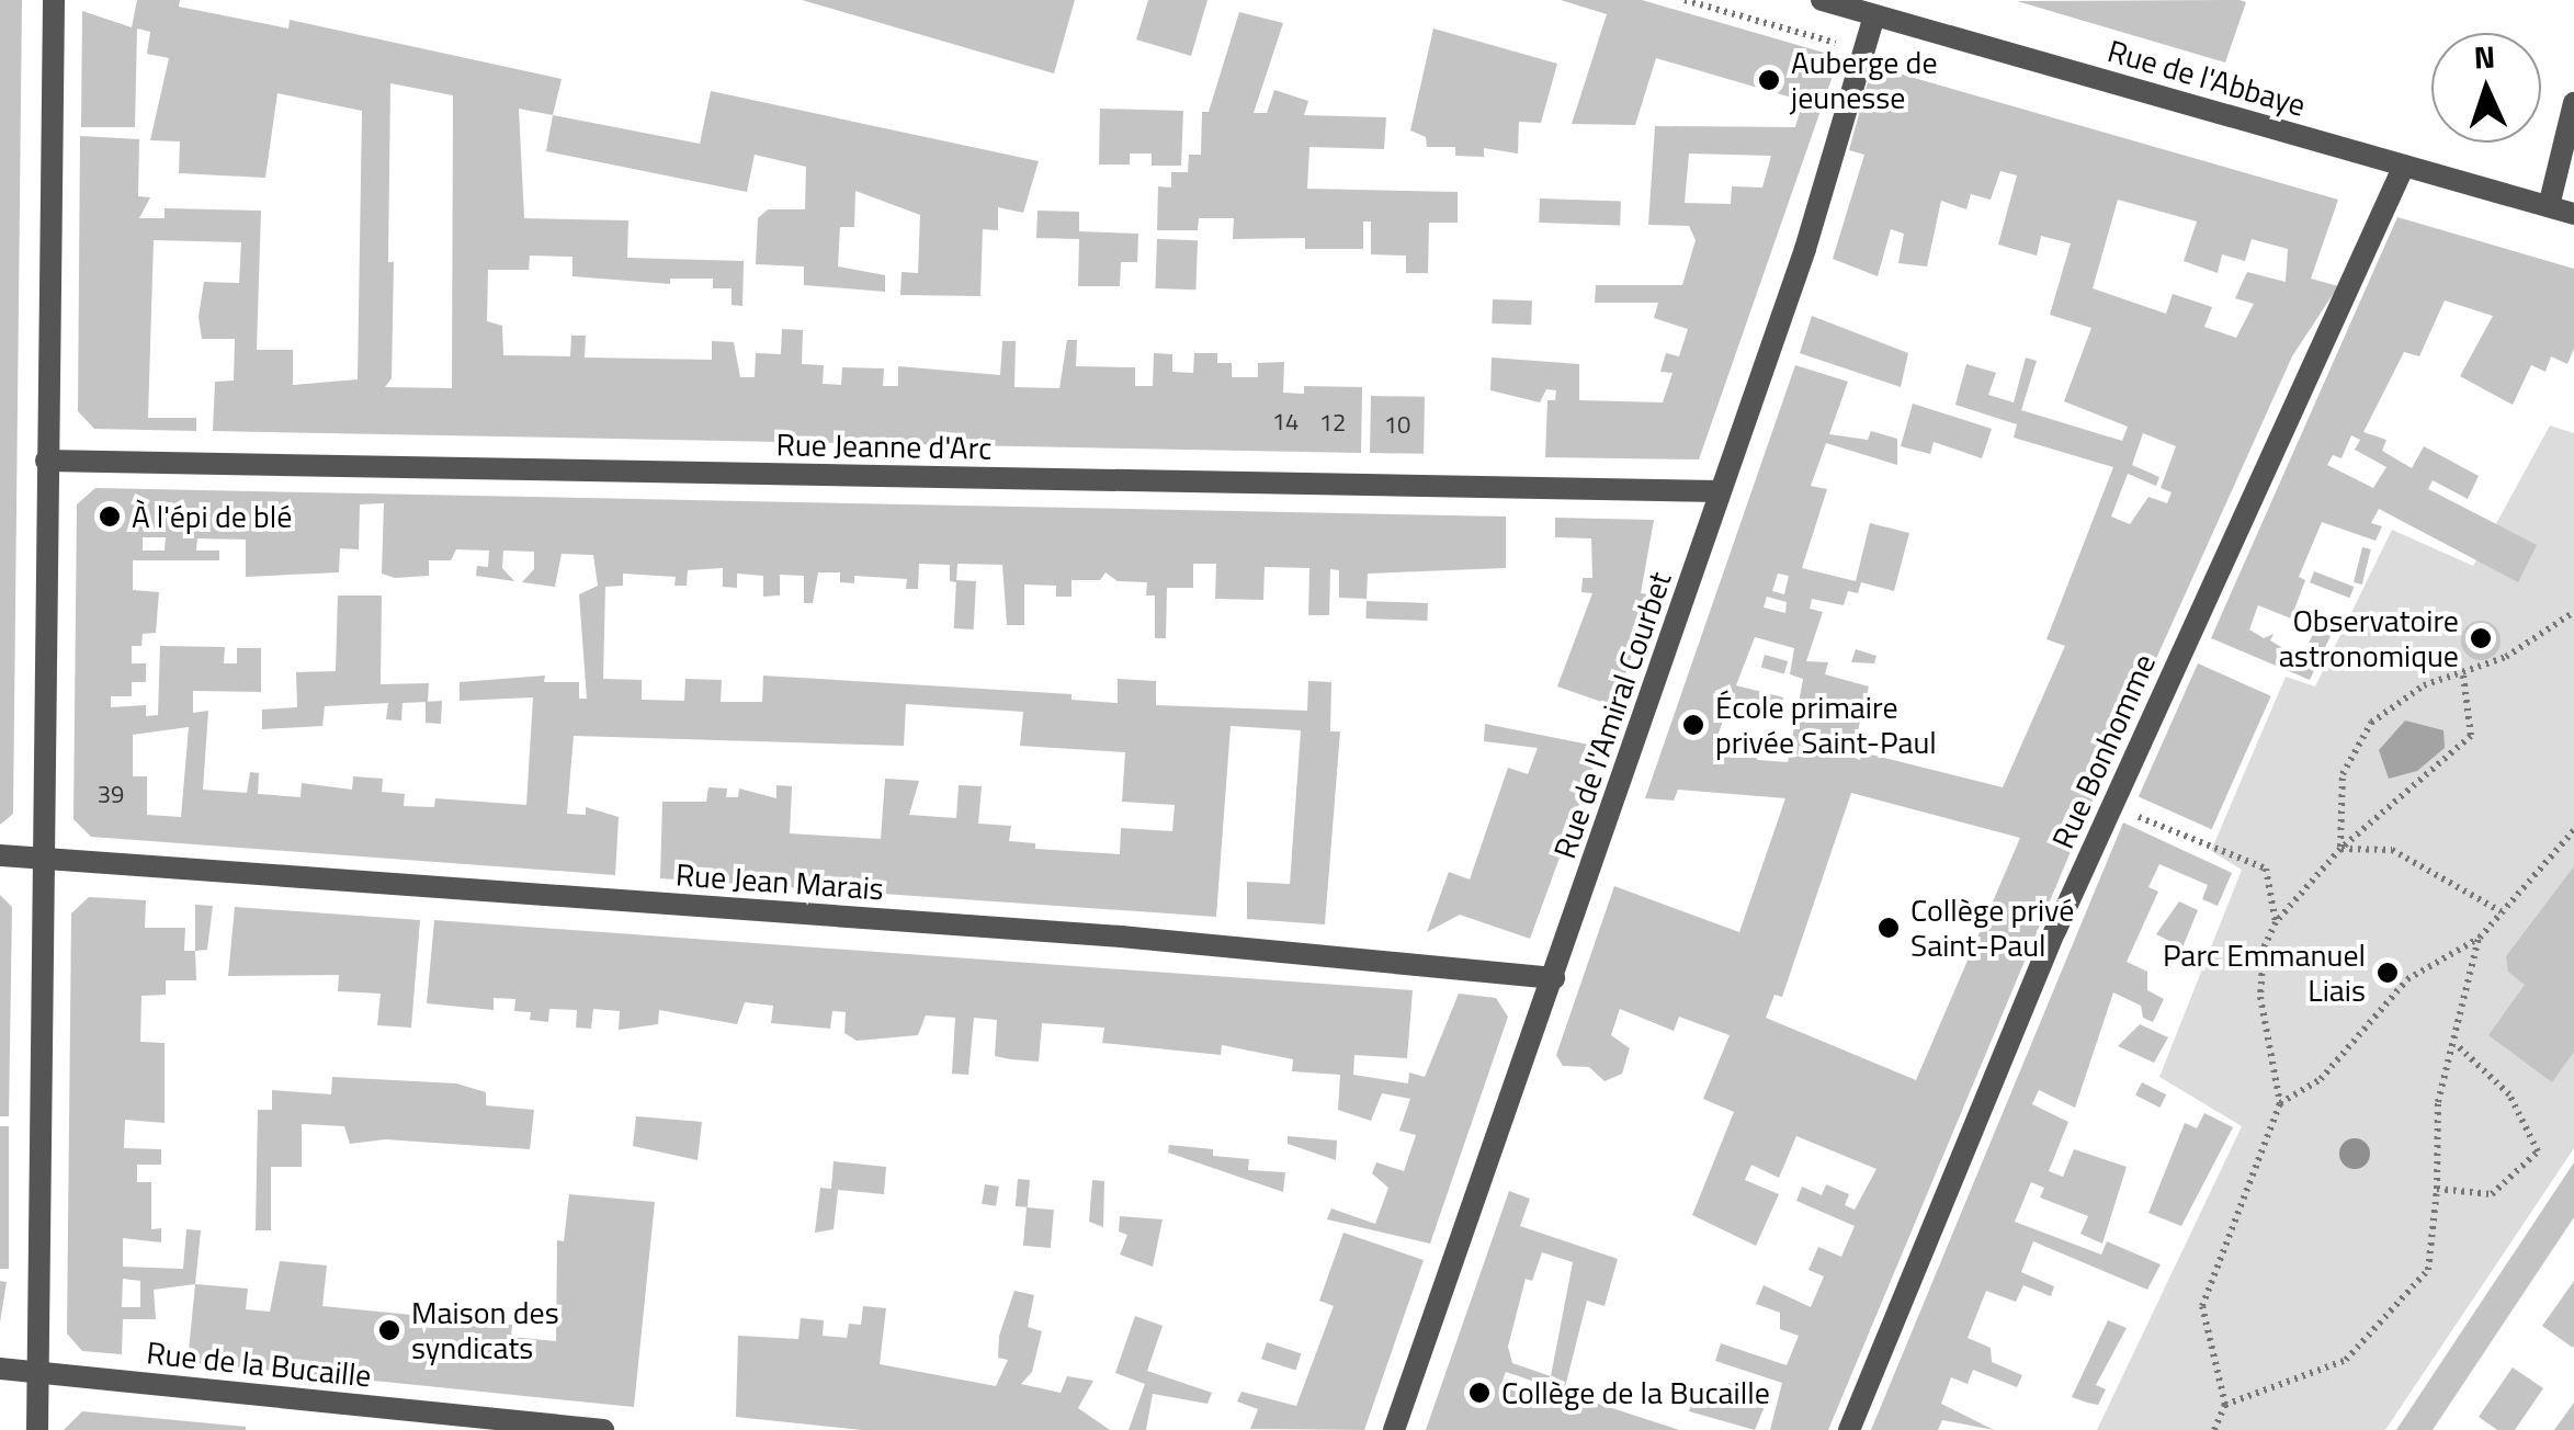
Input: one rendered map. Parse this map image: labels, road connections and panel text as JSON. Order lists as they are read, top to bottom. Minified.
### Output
{"streets":{"street":["Rue de l'Abbaye","Rue Jeanne d'Arc","Rue de l'Amiral Courbet","Rue Bonhomme","Rue Jean Marais","Rue de la Bucaille"]},"crossings":[["Rue de l'Abbaye","Rue de l'Amiral Courbet"],["Rue de l'Abbaye","Rue Bonhomme"],["Rue Jeanne d'Arc","Rue de l'Amiral Courbet"],["Rue de l'Amiral Courbet","Rue Jean Marais"]],"places":["Auberge de jeunesse","À l'épi de blé","Observatoire astronomique","École primaire privée Saint-Paul","Collège privé Saint-Paul","Parc Emmanuel Liais","Maison des syndicats","Collège de la Bucaille"],"house_numbers":["14","12","10","39"],"north":"top"}
